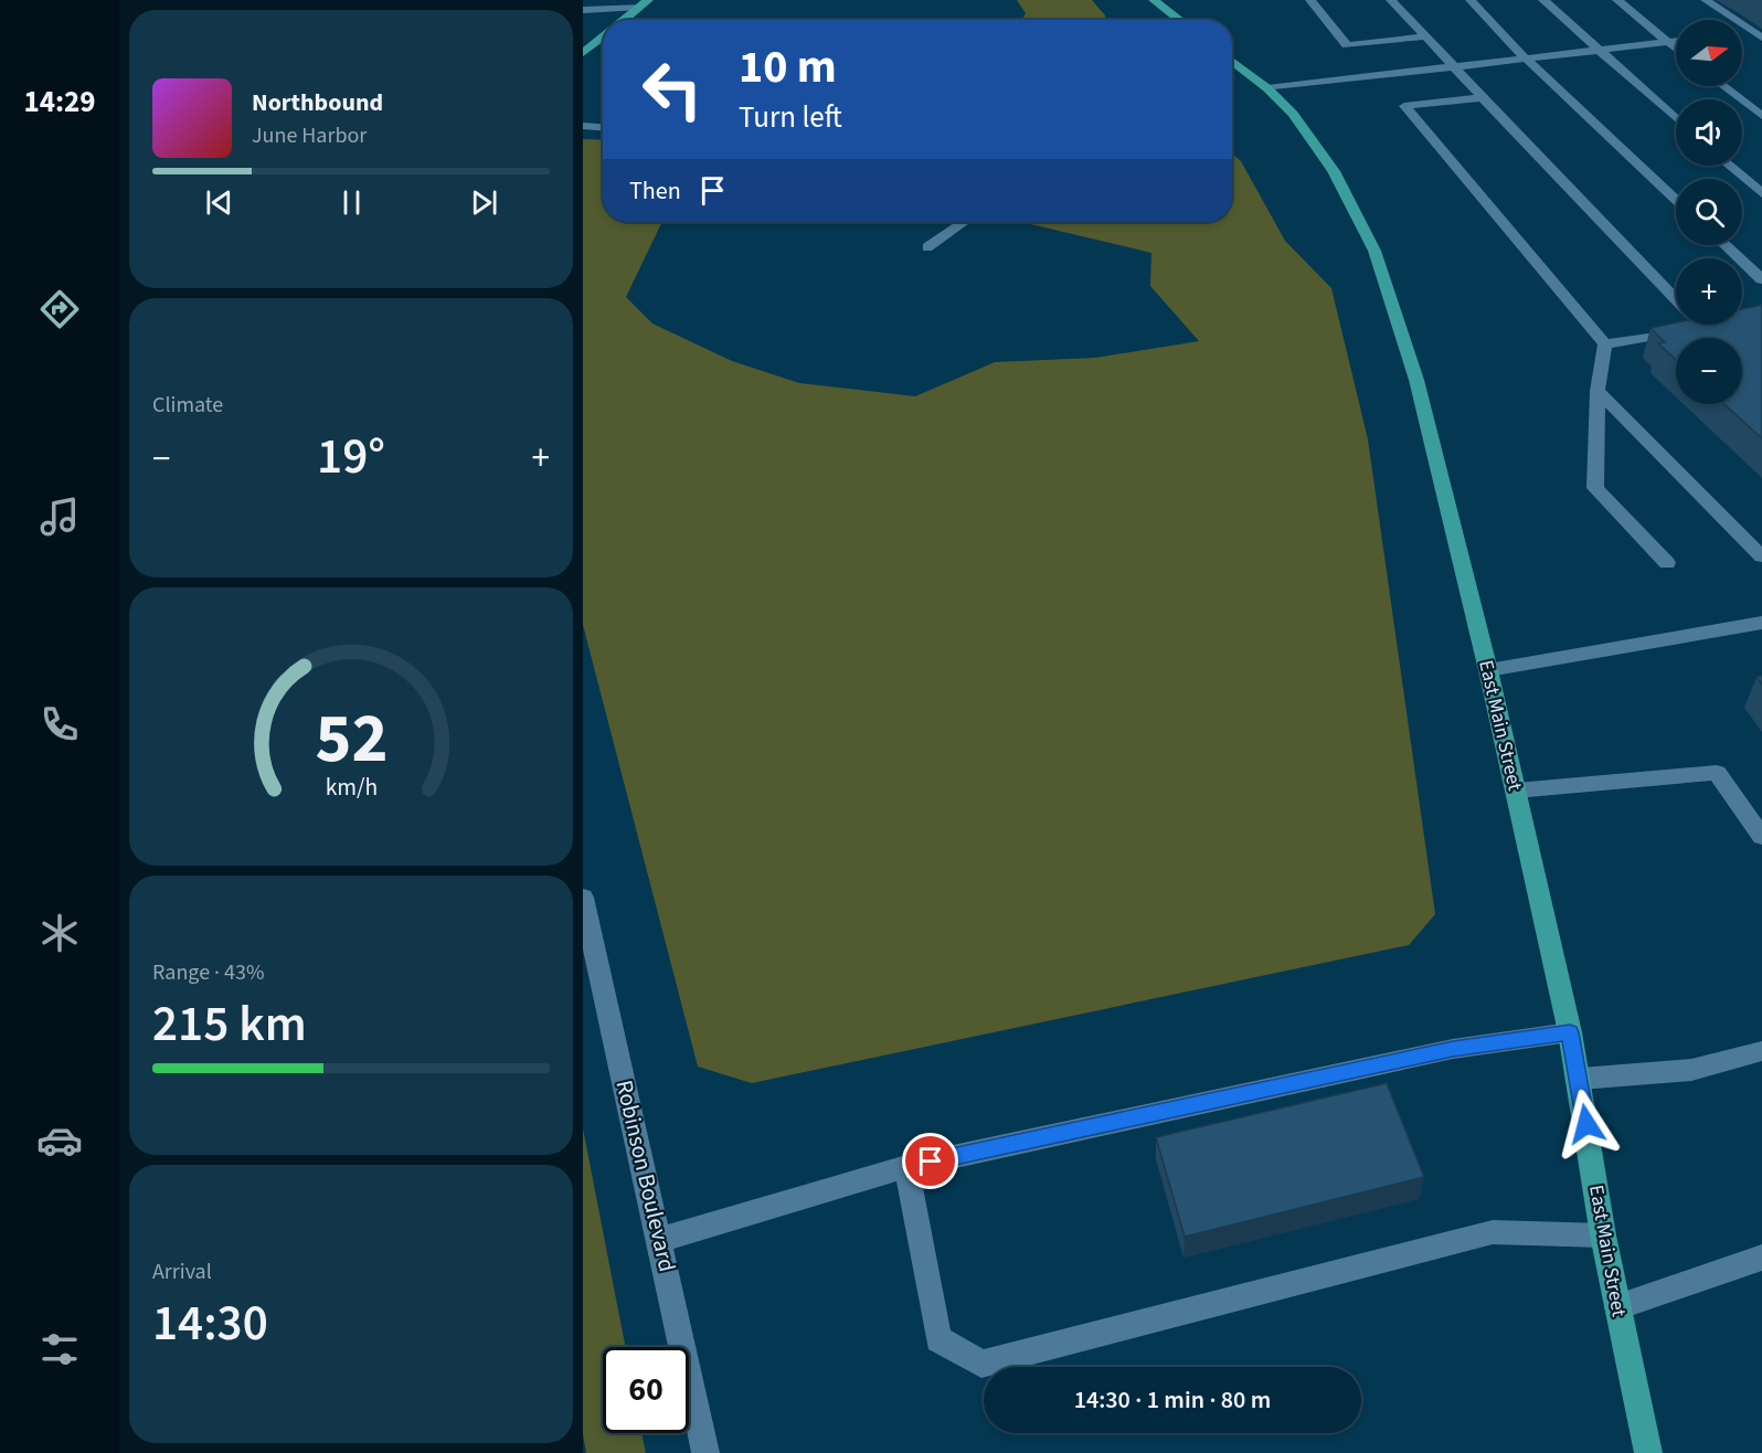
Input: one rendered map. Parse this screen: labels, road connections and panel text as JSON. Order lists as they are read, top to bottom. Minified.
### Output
{"streets":{"main road":["East Main Street"],"street":["Robinson Boulevard"]},"north":"right","page":{"tabs":"14:29","map_buttons":["+","−"],"turn":["10 m","Turn left"],"song":["Northbound","June Harbor"],"then":"Then","tile":["Climate",["Range · 43%","215 km"],["Arrival","14:30"]],"heat":["−","19°","+"],"limit":"60","trip":"14:30 · 1 min · 80 m","gauge":["52","km/h"]}}
